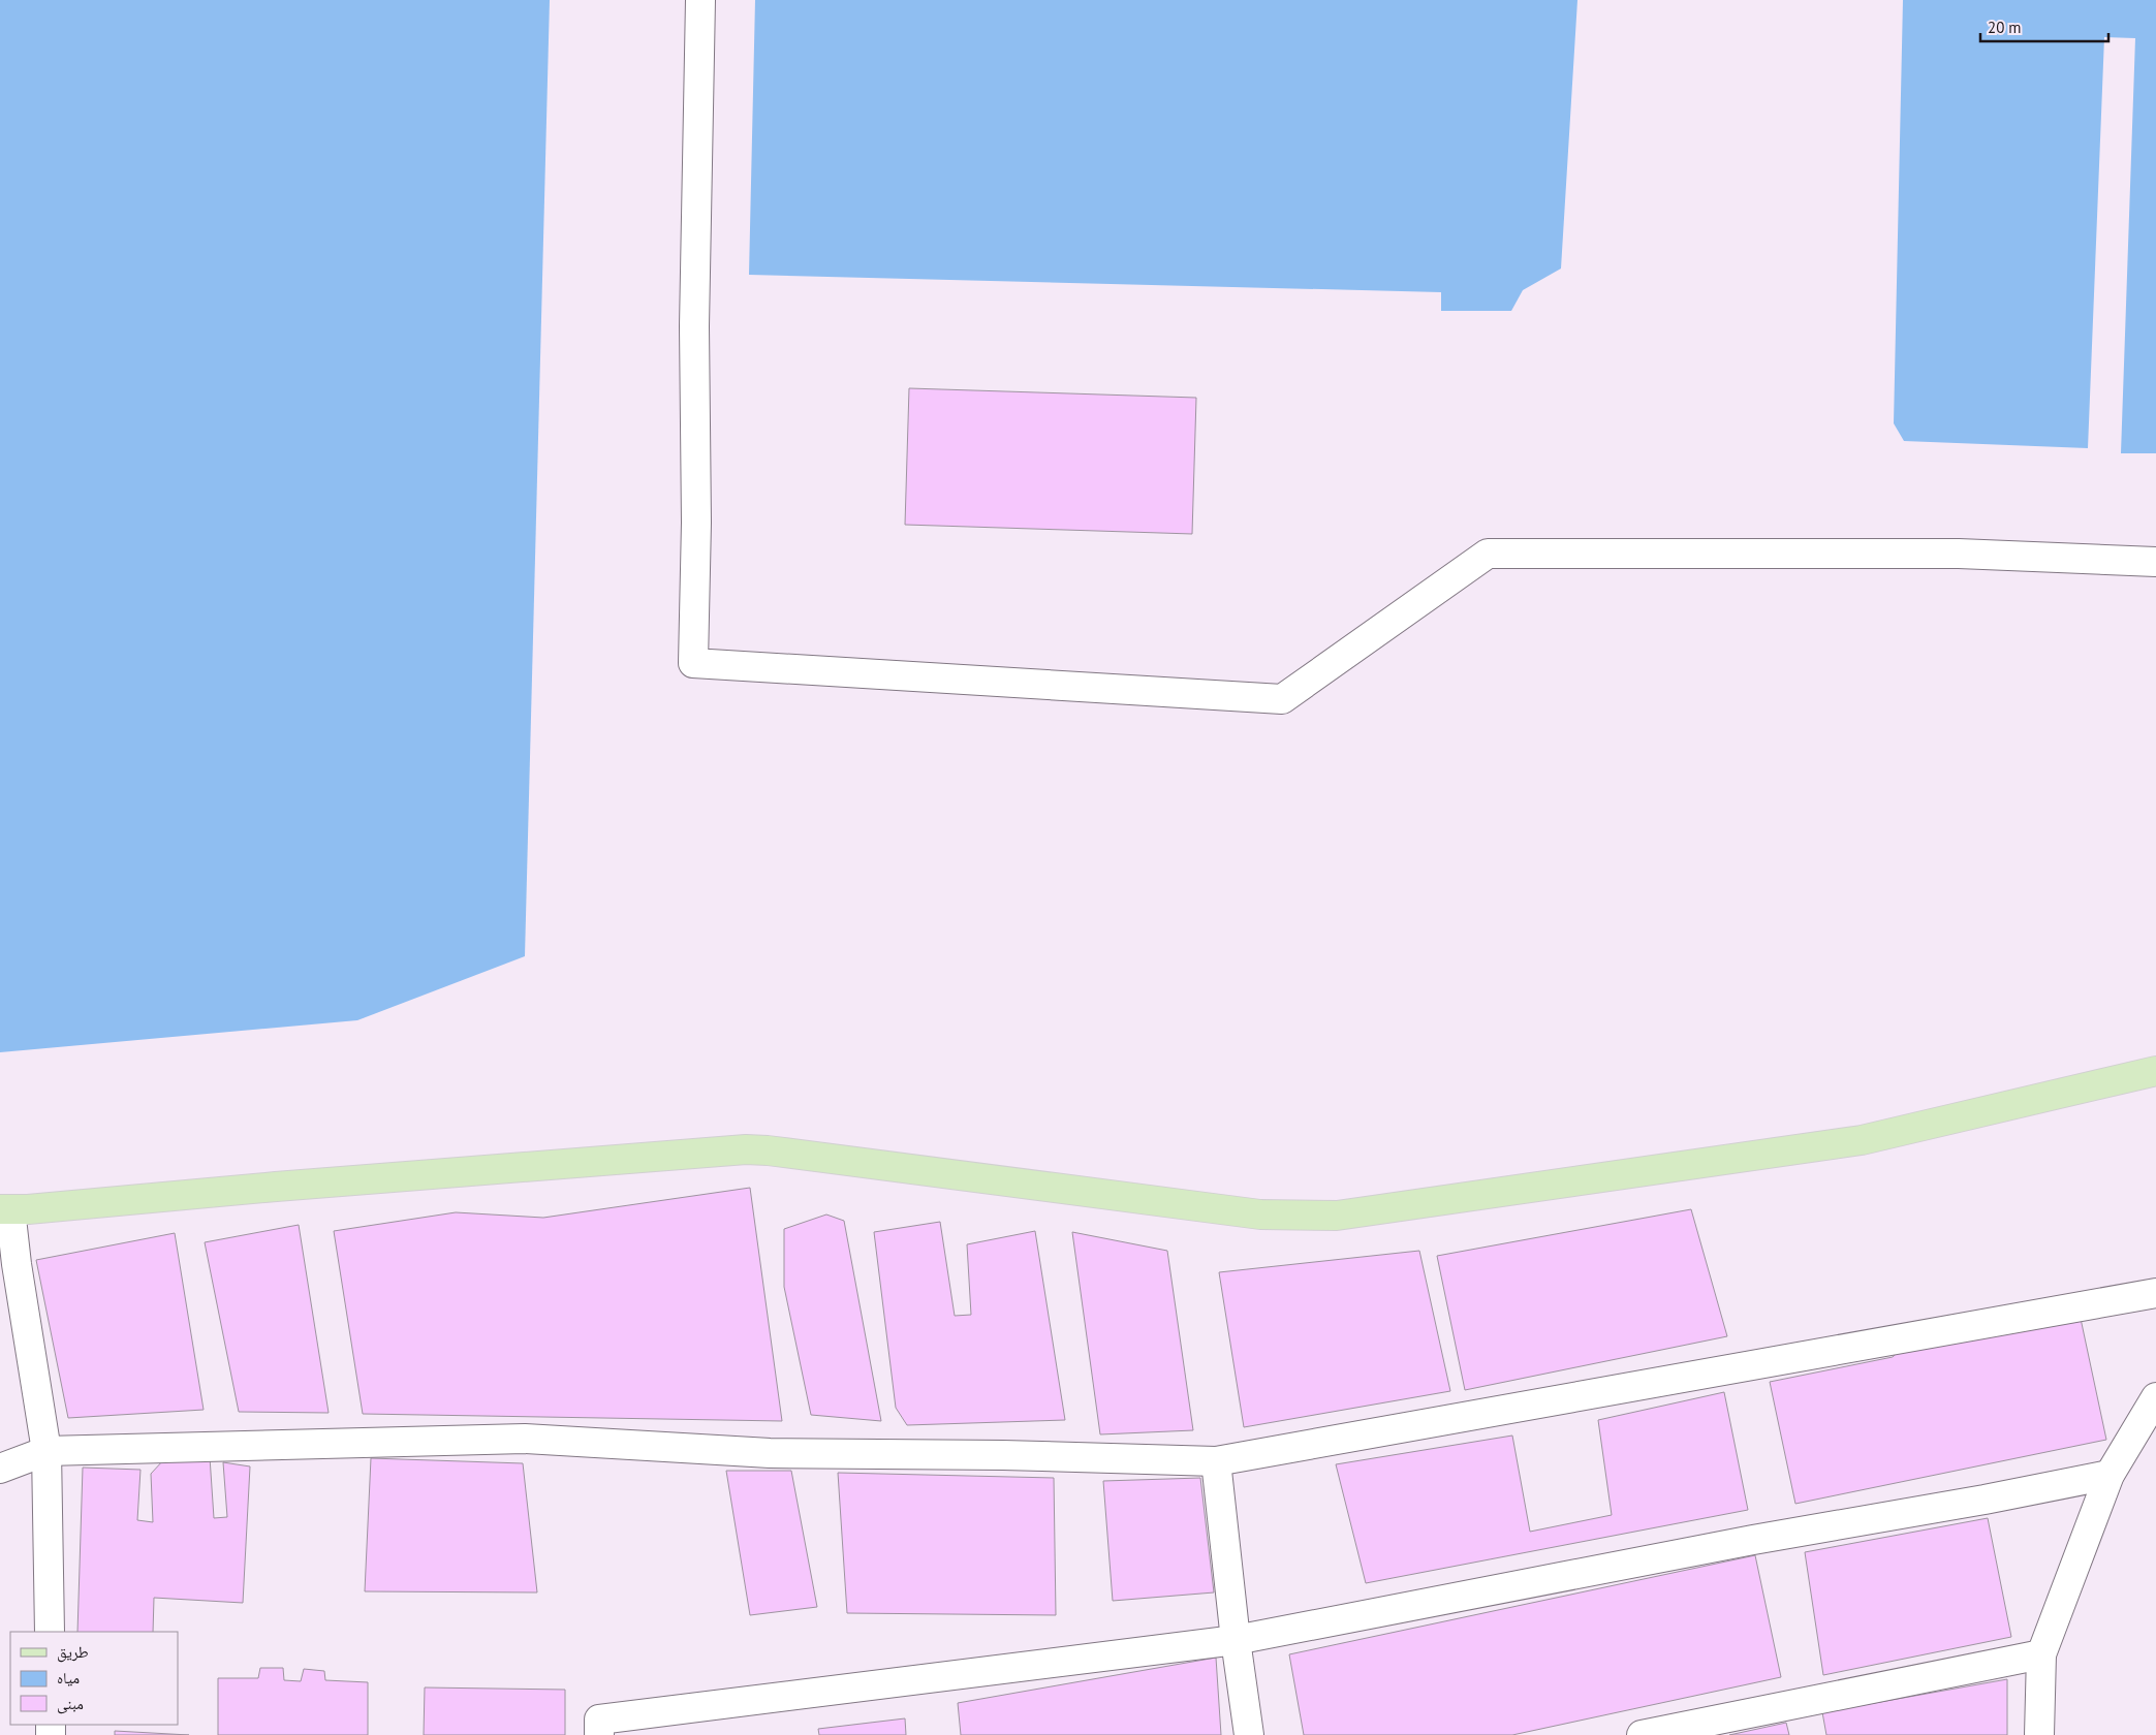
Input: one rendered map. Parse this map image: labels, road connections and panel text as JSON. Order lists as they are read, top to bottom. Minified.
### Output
{"legend":["طريق","مياه","مبنى"],"scale_bar":"20 m"}
